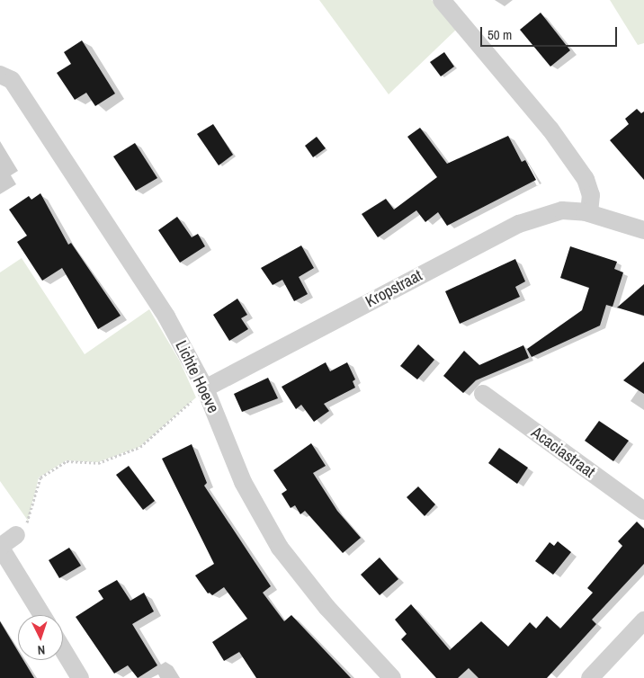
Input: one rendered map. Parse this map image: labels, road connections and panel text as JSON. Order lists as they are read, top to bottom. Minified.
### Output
{"streets":{"street":["Kropstraat","Lichte Hoeve","Acaciastraat"]},"crossings":[["Kropstraat","Lichte Hoeve"]],"scale_bar":"50 m","north":"bottom"}
